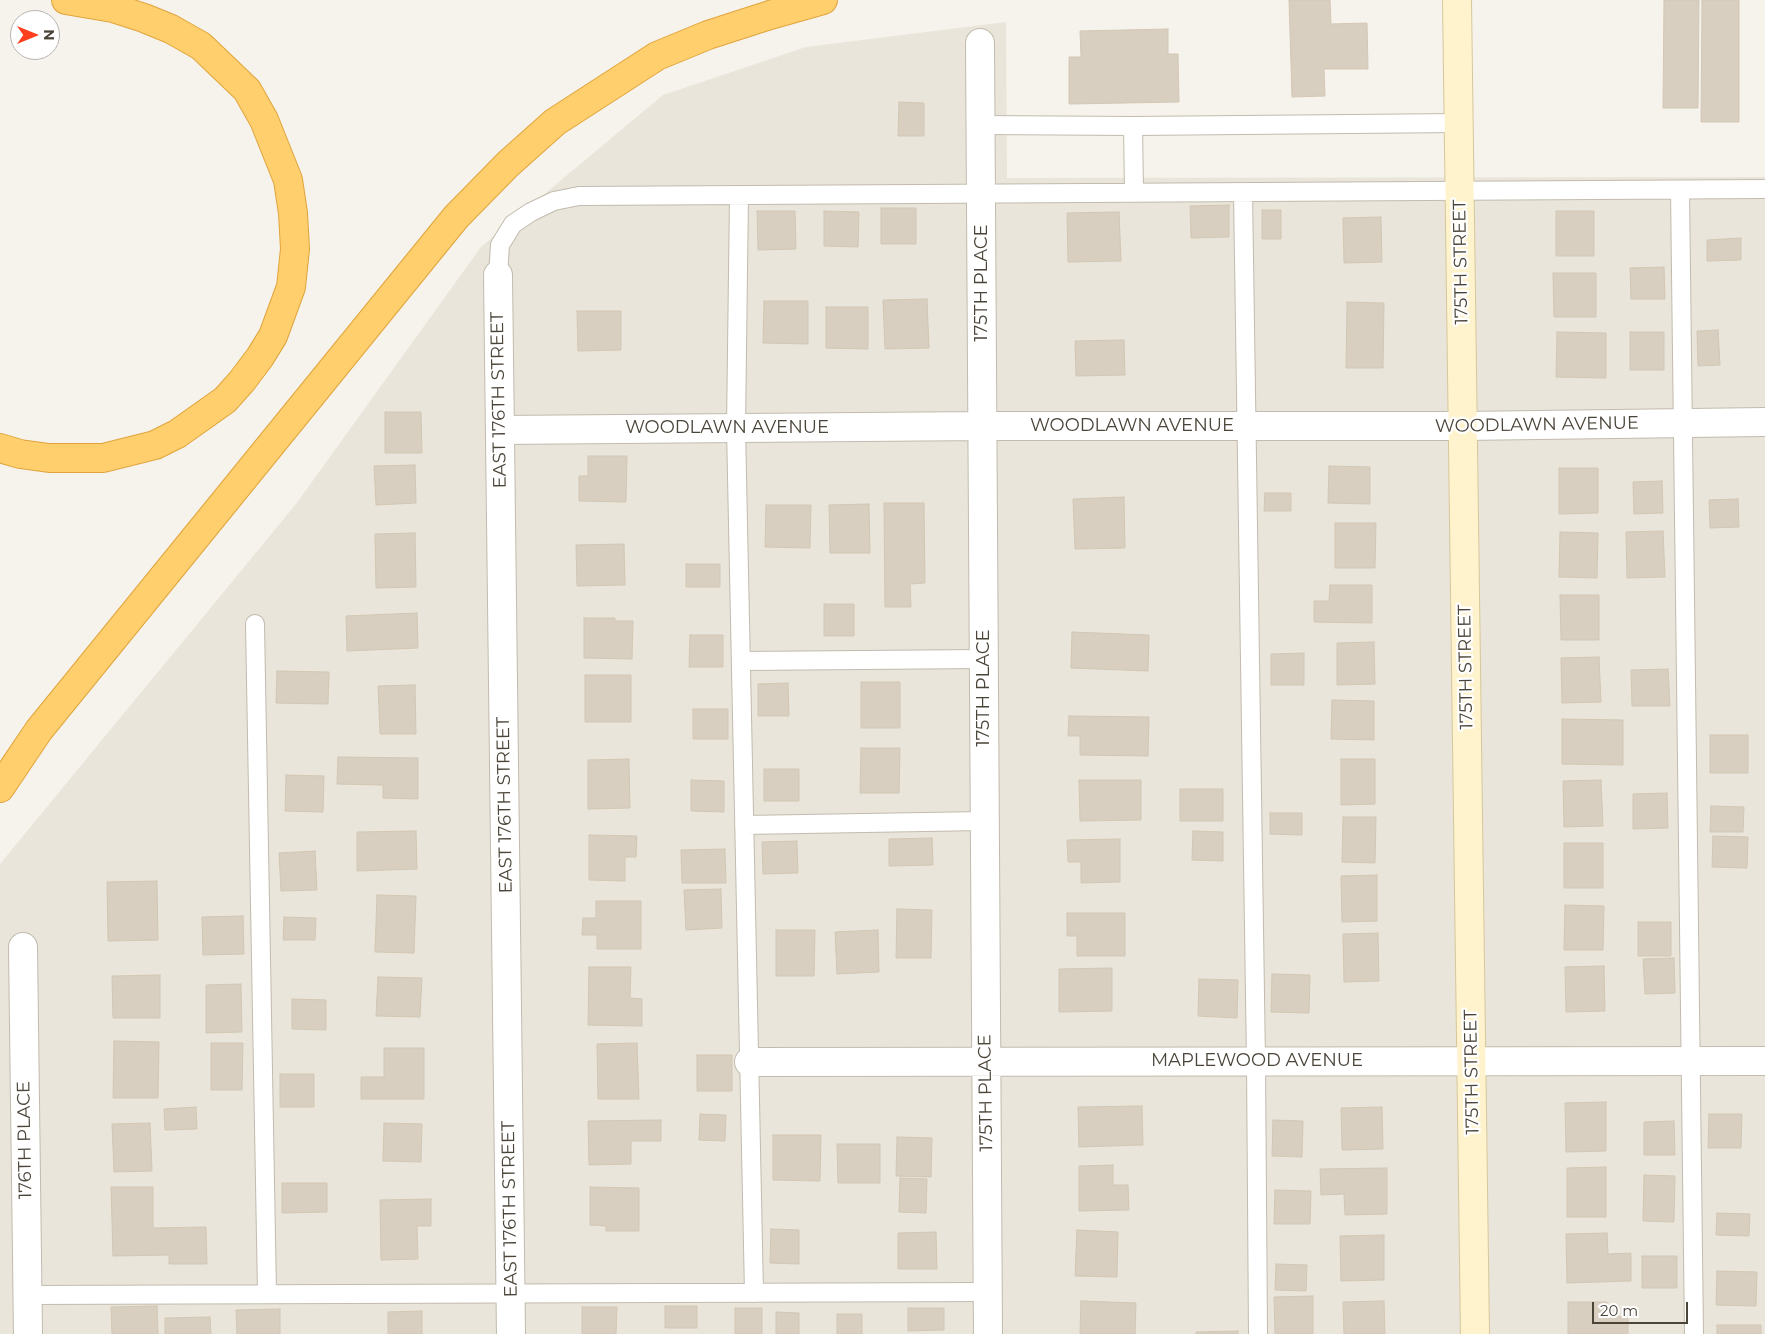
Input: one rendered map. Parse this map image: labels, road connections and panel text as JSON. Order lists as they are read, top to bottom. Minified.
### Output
{"streets":{"street":["175TH STREET","175TH PLACE","EAST 176TH STREET","WOODLAWN AVENUE","MAPLEWOOD AVENUE","176TH PLACE"]},"crossings":[["175TH STREET","WOODLAWN AVENUE"],["175TH STREET","MAPLEWOOD AVENUE"],["175TH PLACE","WOODLAWN AVENUE"],["175TH PLACE","MAPLEWOOD AVENUE"],["EAST 176TH STREET","WOODLAWN AVENUE"]],"scale_bar":"20 m","north":"right"}
